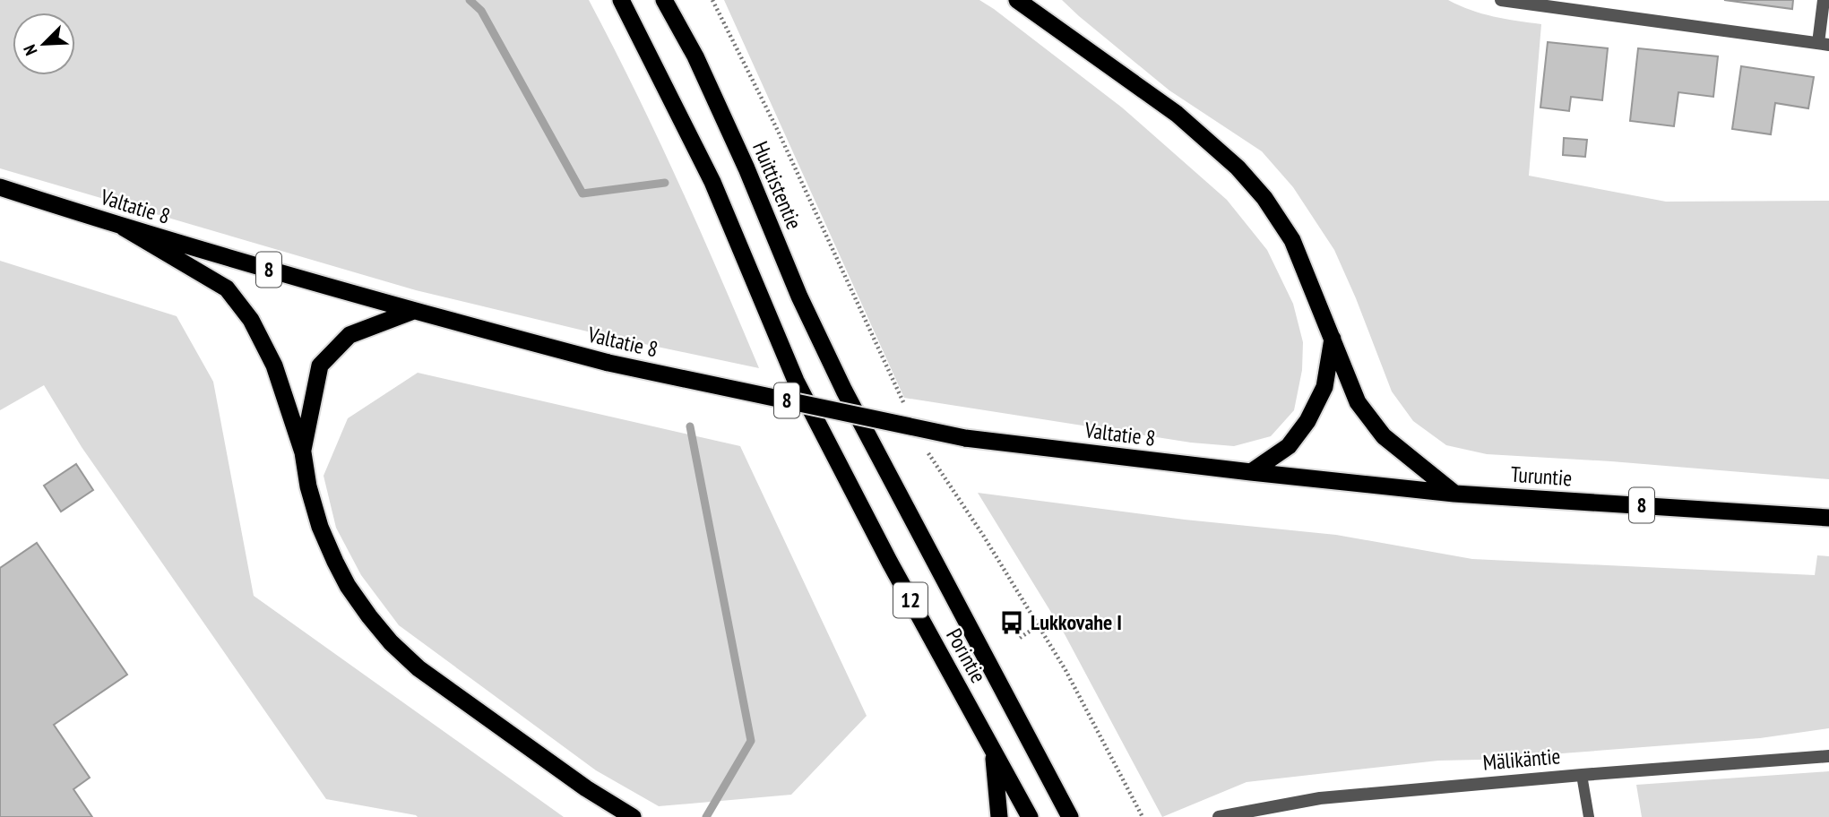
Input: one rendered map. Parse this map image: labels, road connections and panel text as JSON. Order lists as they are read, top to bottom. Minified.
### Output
{"streets":{"highway":["Huittistentie","Valtatie 8","8","Turuntie","12","Porintie"],"street":["Mälikäntie"]},"crossings":[["Huittistentie","Porintie"],["Valtatie 8","Turuntie"]],"places":{"bus stop":["Lukkovahe I"]},"north":"bottom left"}
